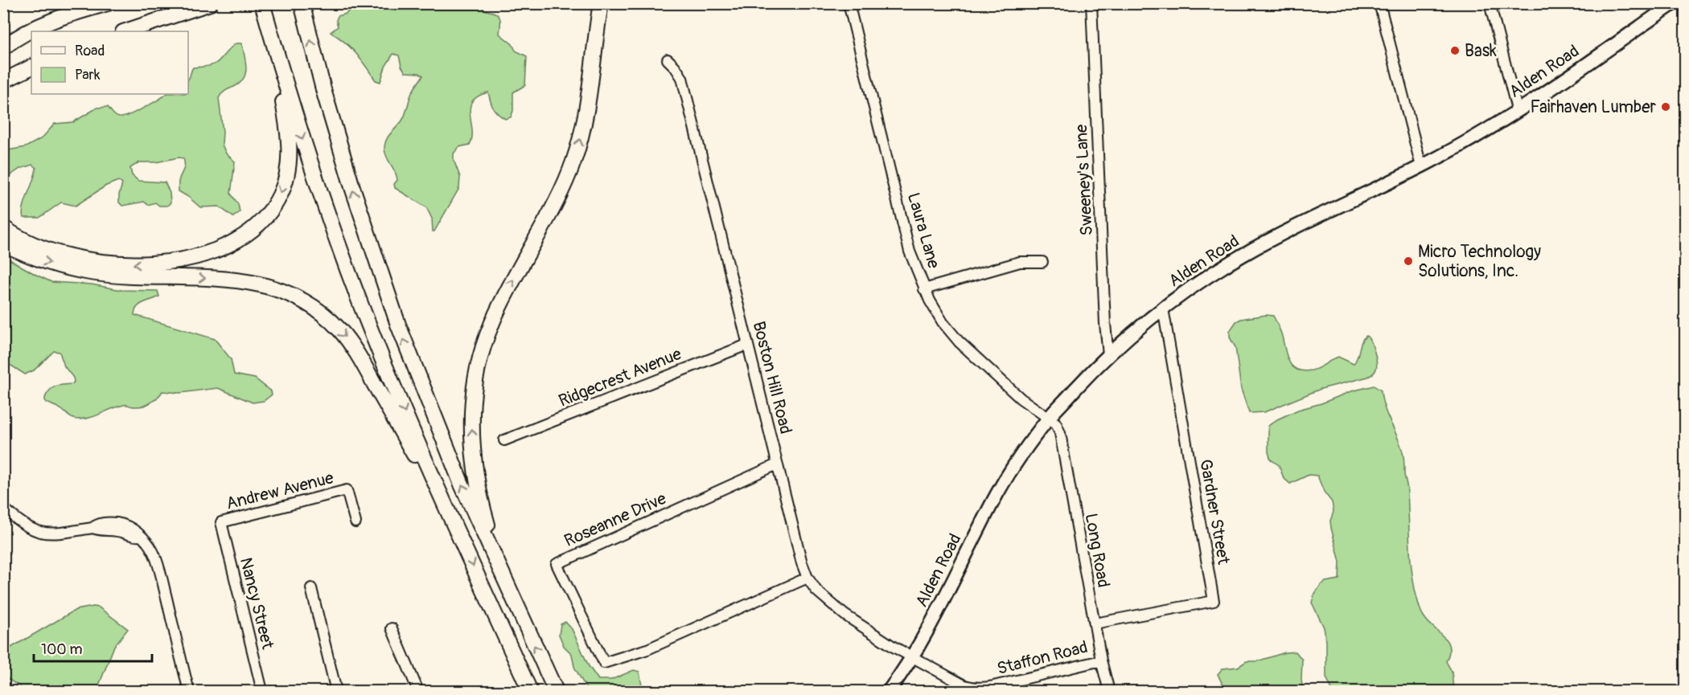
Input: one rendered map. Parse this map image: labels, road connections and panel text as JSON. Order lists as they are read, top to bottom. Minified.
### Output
{"streets":{"main road":["Alden Road"],"street":["Sweeney's Lane","Laura Lane","Ridgecrest Avenue","Boston Hill Road","Andrew Avenue","Gardner Street","Roseanne Drive","Long Road","Nancy Street","Staffon Road"]},"crossings":[["Alden Road","Sweeney's Lane"],["Alden Road","Laura Lane"],["Alden Road","Boston Hill Road"],["Alden Road","Gardner Street"],["Alden Road","Long Road"],["Alden Road","Staffon Road"],["Laura Lane","Long Road"],["Ridgecrest Avenue","Boston Hill Road"],["Boston Hill Road","Roseanne Drive"],["Boston Hill Road","Staffon Road"],["Andrew Avenue","Nancy Street"],["Gardner Street","Long Road"],["Long Road","Staffon Road"]],"places":["Bask","Fairhaven Lumber","Micro Technology Solutions, Inc."],"legend":["Road","Park"],"scale_bar":"100 m"}
